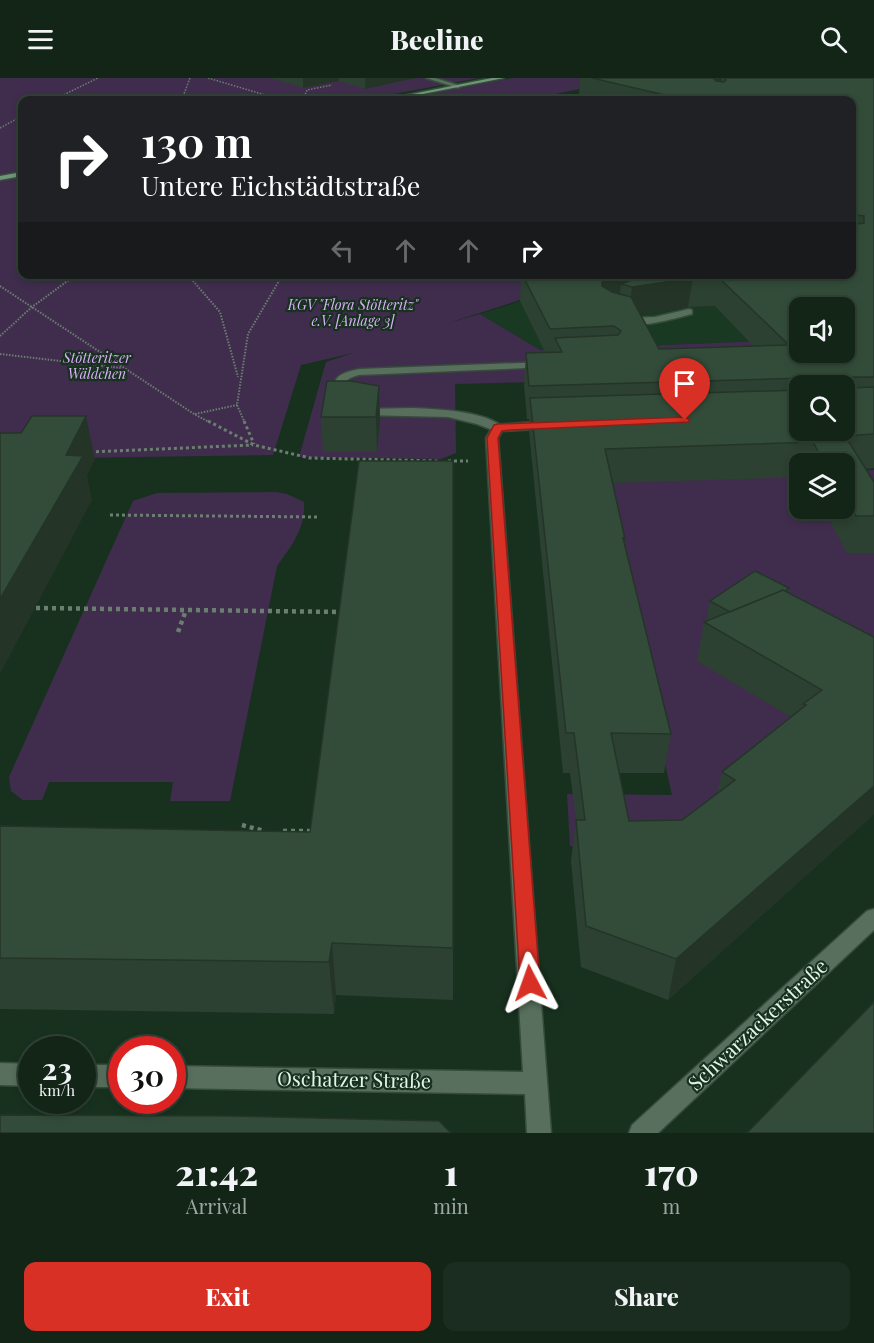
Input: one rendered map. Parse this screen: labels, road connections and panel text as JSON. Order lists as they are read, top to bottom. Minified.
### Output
{"streets":{"street":["Schwarzackerstraße","Oschatzer Straße"]},"parks":["KGV \"Flora Stötteritz\" e.V. [Anlage 3]","Stötteritzer Wäldchen"],"page":{"header":"Beeline","turn":["130 m","Untere Eichstädtstraße"],"speed":"23 km/h","limit":"30","eta":["21:42","Arrival","1","min","170","m"],"buttons":["Exit","Share"]}}
